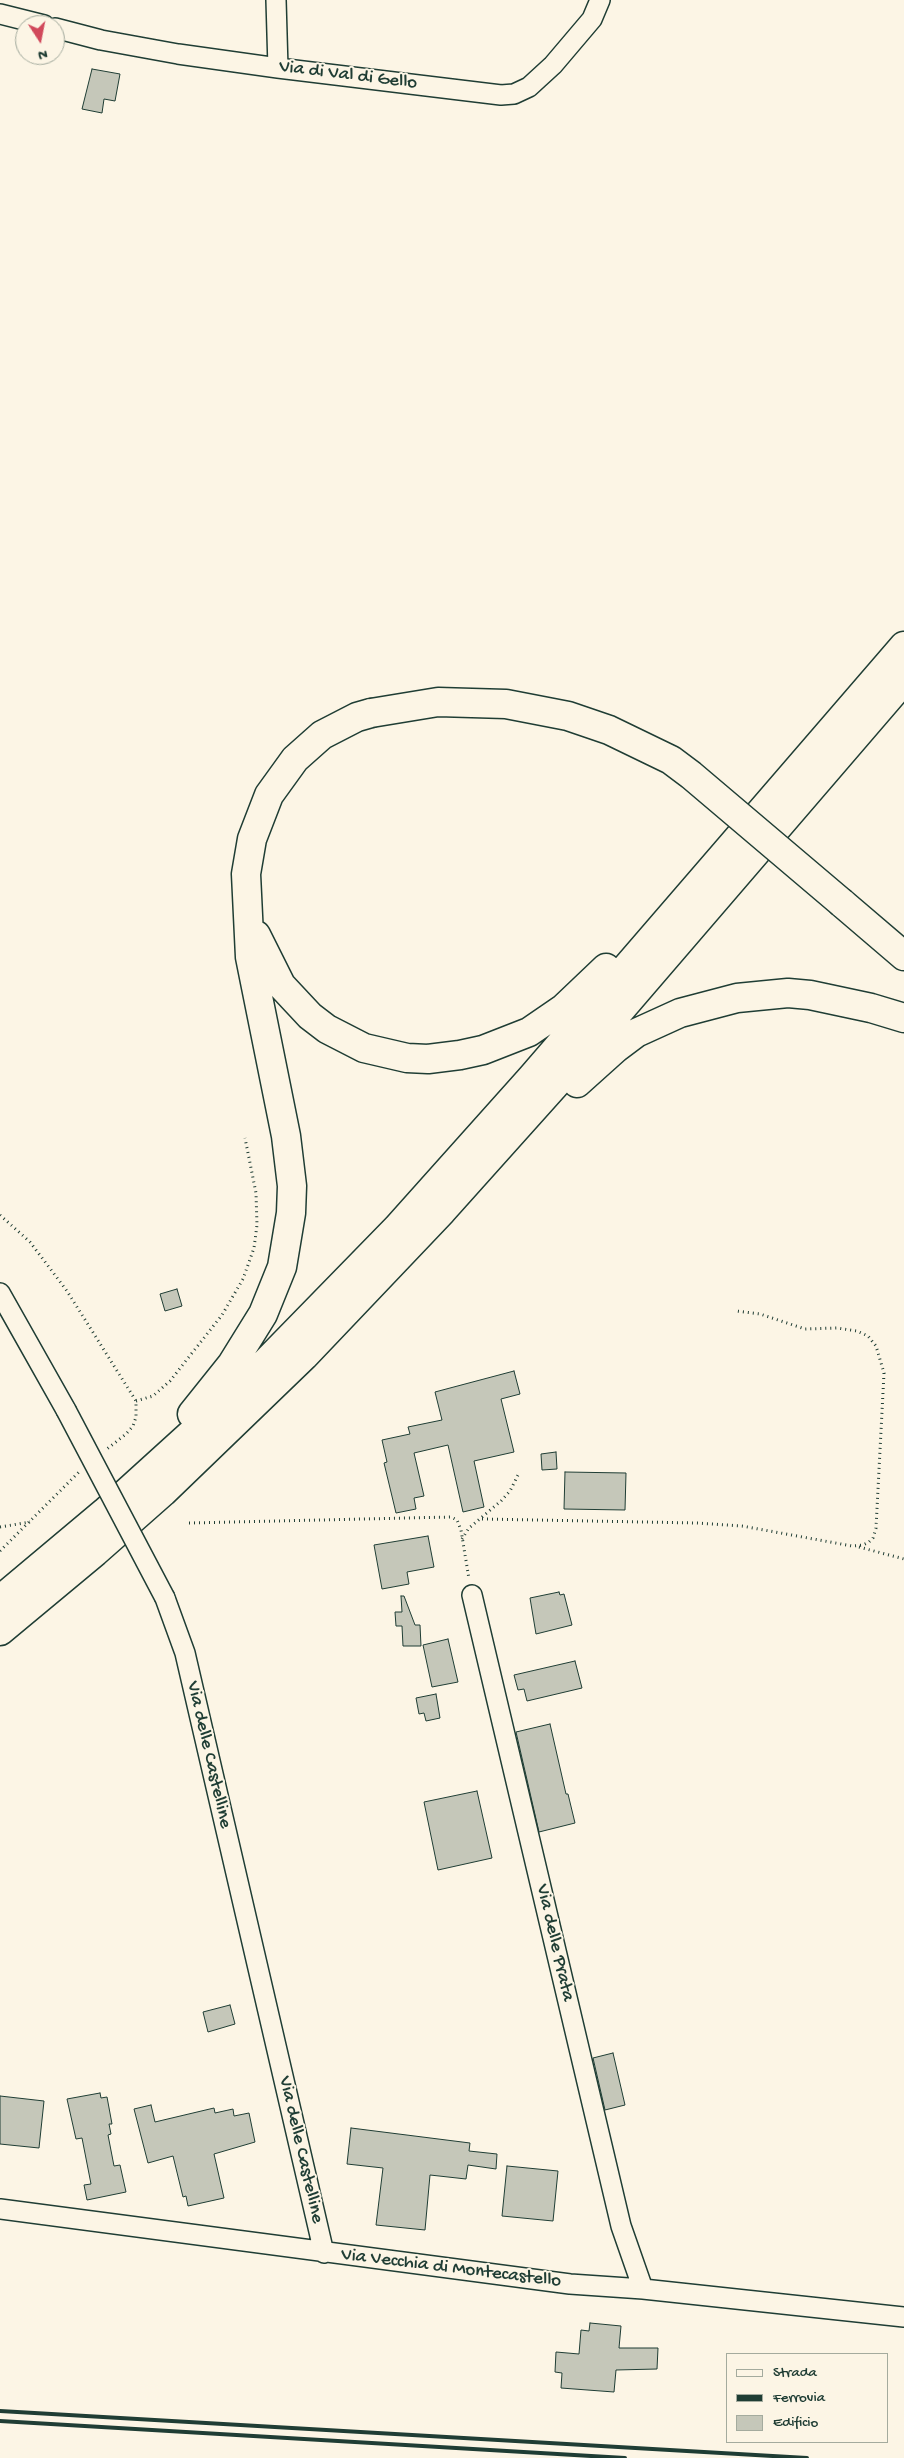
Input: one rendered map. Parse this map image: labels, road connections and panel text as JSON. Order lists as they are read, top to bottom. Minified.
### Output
{"streets":{"street":["Via di Val di Gello","Via delle Castelline","Via delle Prata","Via Vecchia di Montecastello"]},"crossings":[["Via delle Castelline","Via Vecchia di Montecastello"],["Via delle Prata","Via Vecchia di Montecastello"]],"legend":["Strada","Ferrovia","Edificio"],"north":"bottom"}
